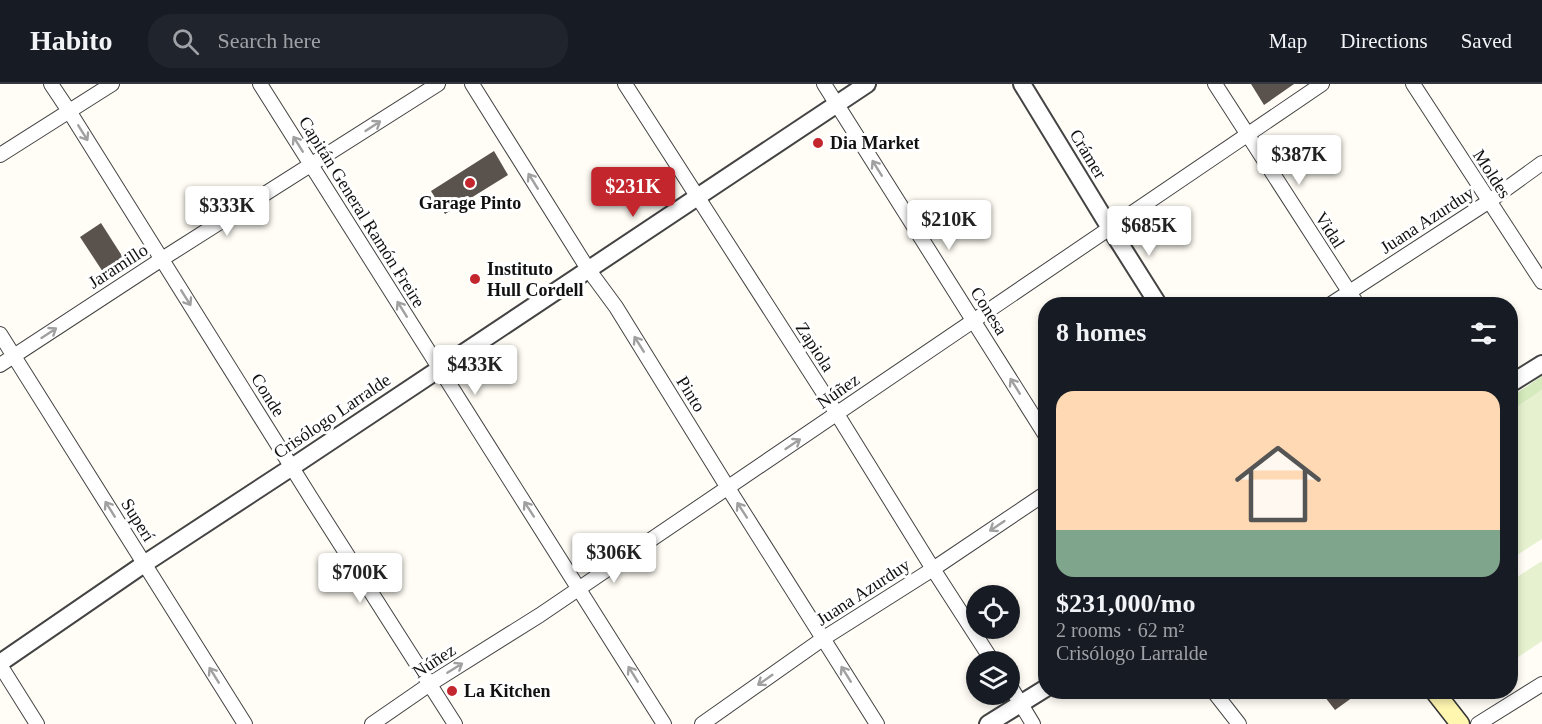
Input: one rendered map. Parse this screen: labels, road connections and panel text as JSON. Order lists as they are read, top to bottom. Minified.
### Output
{"streets":{"street":["Crámer","Moldes","Capitán General Ramón Freire","Juana Azurduy","Vidal","Jaramillo","Conesa","Zapiola","Núñez","Pinto","Conde","Crisólogo Larralde","Superí"]},"crossings":[["Crámer","Núñez"],["Moldes","Juana Azurduy"],["Capitán General Ramón Freire","Jaramillo"],["Capitán General Ramón Freire","Núñez"],["Capitán General Ramón Freire","Crisólogo Larralde"],["Juana Azurduy","Zapiola"],["Juana Azurduy","Pinto"],["Vidal","Núñez"],["Jaramillo","Conde"],["Jaramillo","Superí"],["Conesa","Núñez"],["Conesa","Crisólogo Larralde"],["Zapiola","Núñez"],["Zapiola","Crisólogo Larralde"],["Núñez","Pinto"],["Núñez","Conde"],["Pinto","Crisólogo Larralde"],["Conde","Crisólogo Larralde"],["Crisólogo Larralde","Superí"]],"one_way":["Capitán General Ramón Freire","Juana Azurduy","Jaramillo","Conesa","Pinto","Conde","Superí"],"places":["Dia Market","Garage Pinto","Instituto Hull Cordell","La Kitchen"],"page":{"header":"Habito","search":"Search here","nav":["Map","Directions","Saved"],"price":["$387K","$231K","$333K","$210K","$685K","$433K","$306K","$700K"],"heading":"8 homes","list":[{"name":"$231,000/mo","note":"2 rooms · 62 m² · Crisólogo Larralde"}]}}
